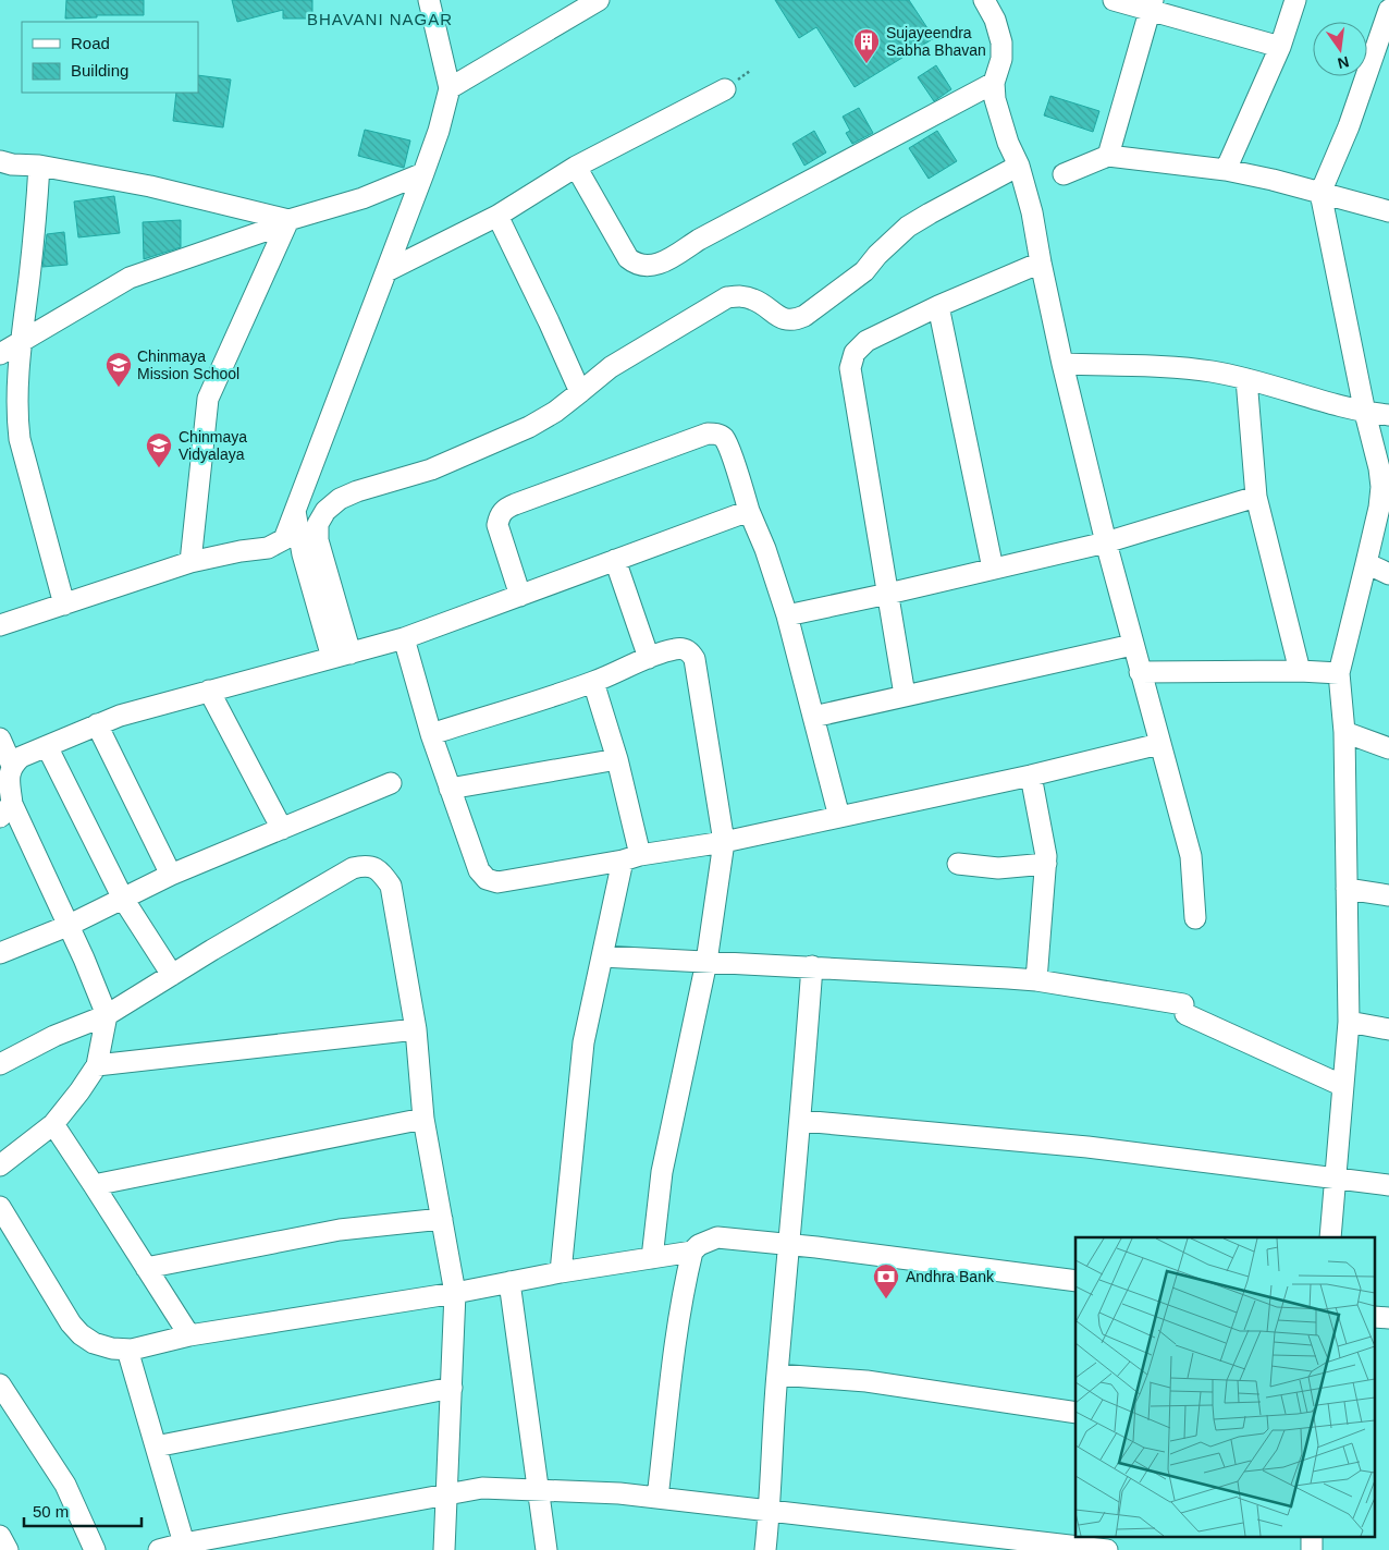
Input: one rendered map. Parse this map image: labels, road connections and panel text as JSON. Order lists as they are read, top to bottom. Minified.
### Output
{"districts":["BHAVANI NAGAR"],"places":{"building":["Sujayeendra Sabha Bhavan"],"school or university":["Chinmaya Mission School","Chinmaya Vidyalaya"],"bank":["Andhra Bank"]},"legend":["Road","Building"],"scale_bar":"50 m","north":"bottom"}
